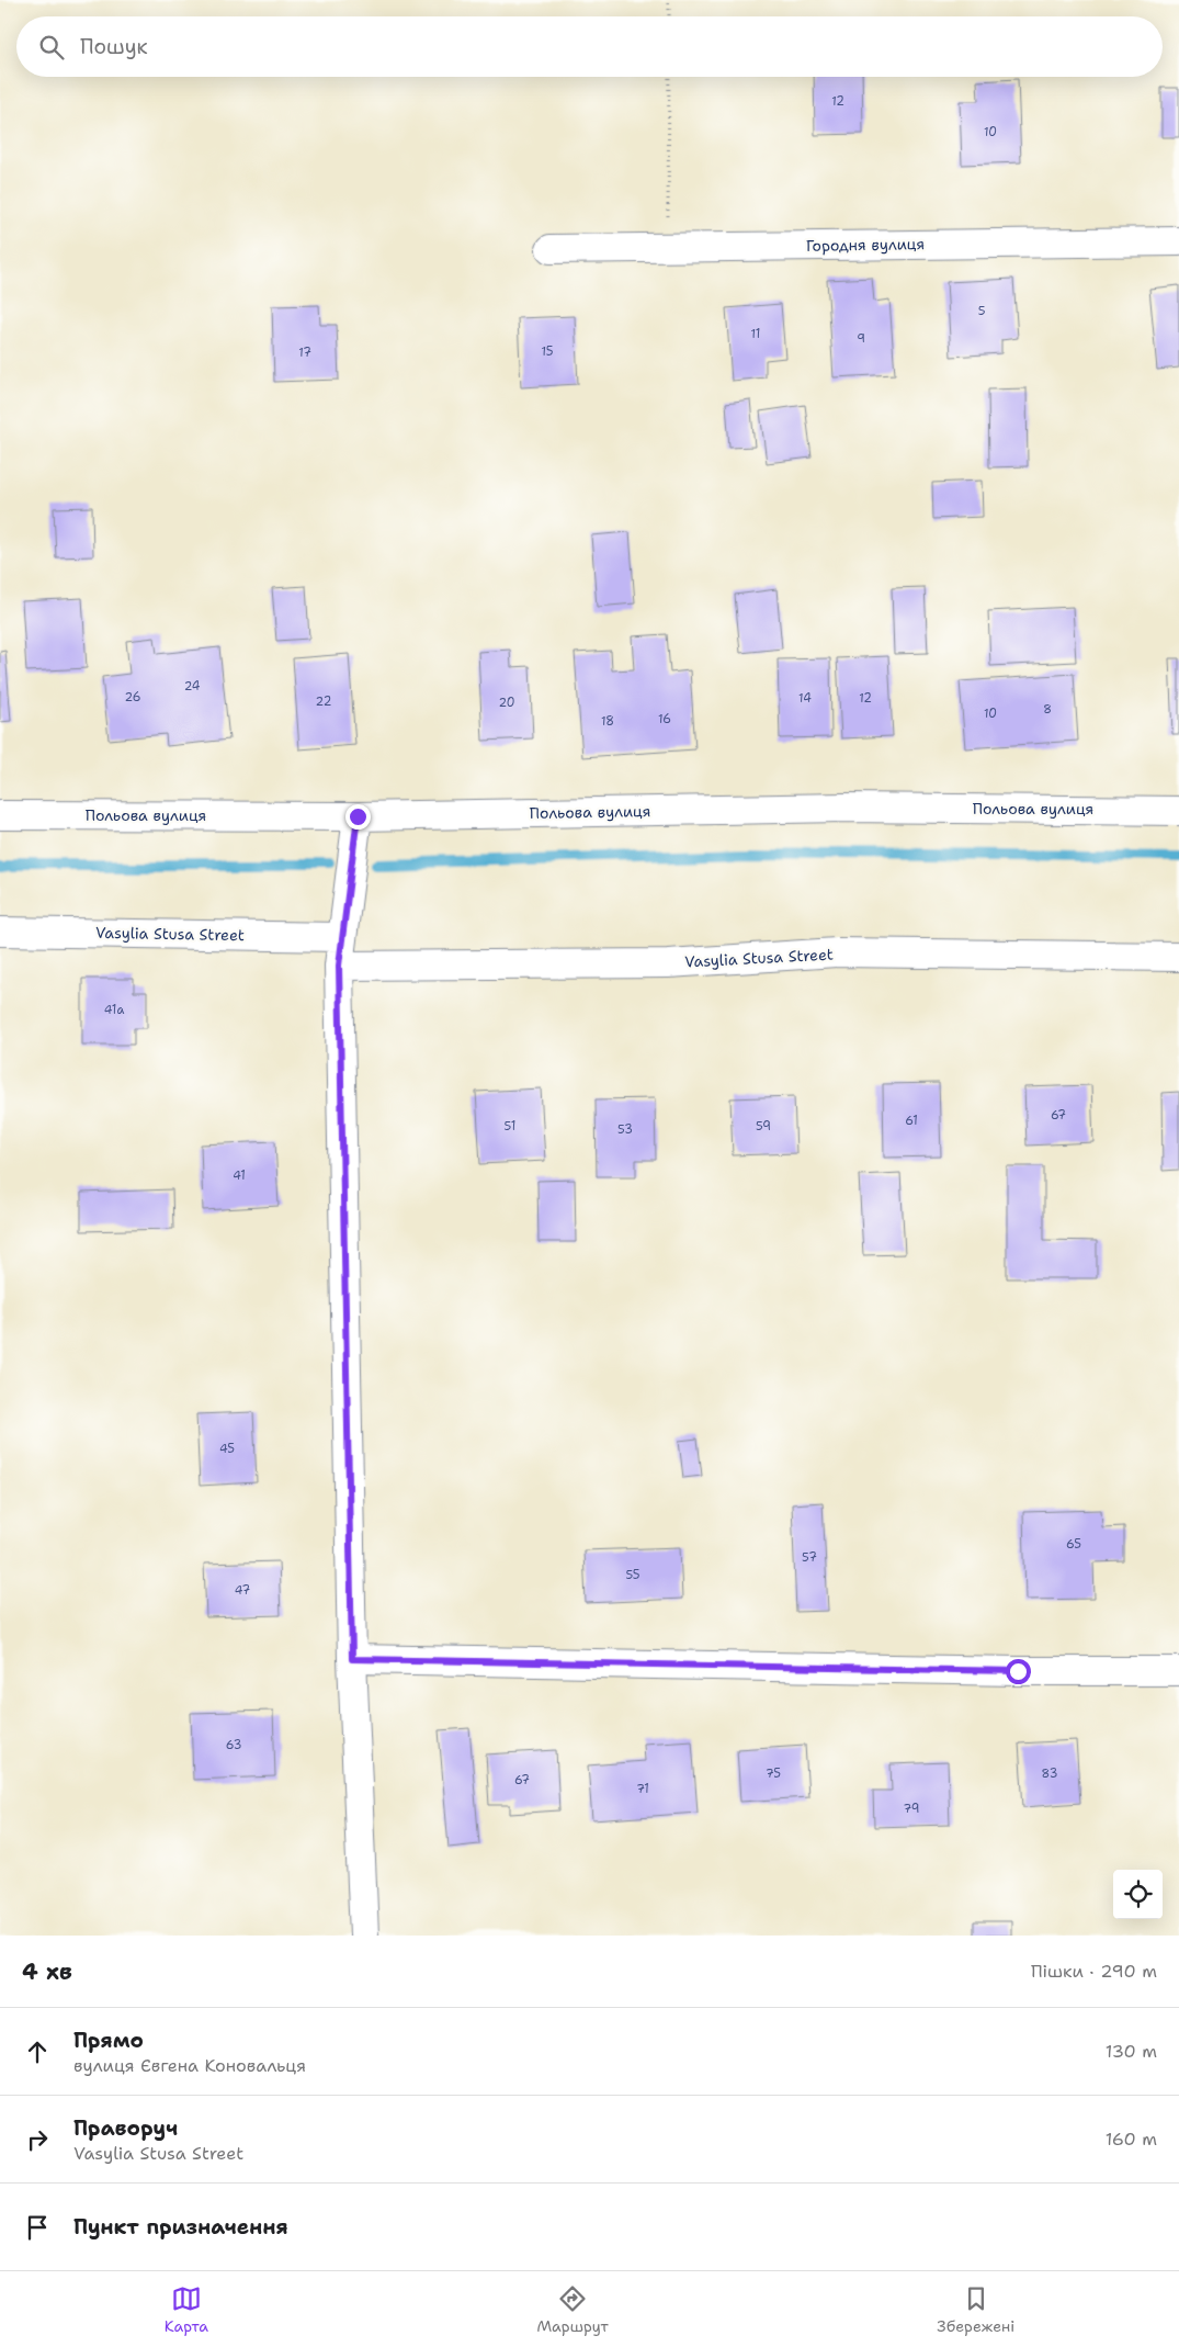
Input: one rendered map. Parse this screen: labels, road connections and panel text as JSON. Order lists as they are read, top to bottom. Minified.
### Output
{"streets":{"street":["Городня вулиця","Польова вулиця","Vasylia Stusa Street"]},"house_numbers":["12","10","5","11","9","15","17","24","26","14","12","22","20","8","10","16","18","41а","67","61","51","59","53","41","45","65","57","55","47","63","75","83","67","71","79"],"page":{"search":"Пошук","heading":["4 хв","Пішки · 290 m"],"list":[["Прямо","вулиця Євгена Коновальця","130 m"],["Праворуч","Vasylia Stusa Street","160 m"],"Пункт призначення"],"nav":["Карта","Маршрут","Збережені"]}}
